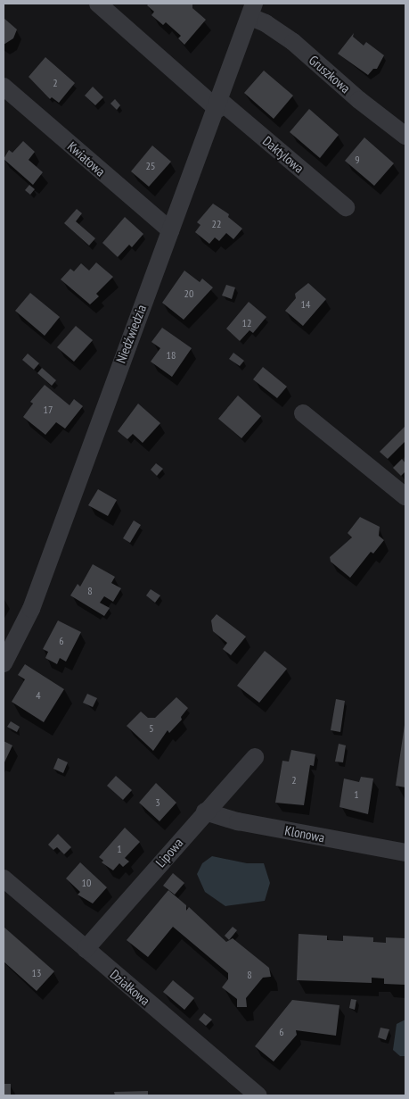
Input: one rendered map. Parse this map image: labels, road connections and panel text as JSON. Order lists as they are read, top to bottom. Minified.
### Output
{"streets":{"street":["Gruszkowa","Daktylowa","Kwiatowa","Niedźwiedzia","Klonowa","Lipowa","Działkowa"]},"crossings":[["Gruszkowa","Niedźwiedzia"],["Daktylowa","Niedźwiedzia"],["Kwiatowa","Niedźwiedzia"],["Klonowa","Lipowa"],["Lipowa","Działkowa"]],"house_numbers":["2","9","25","22","20","14","12","18","17","8","6","4","5","2","1","3","1","10","13","8","6"]}
